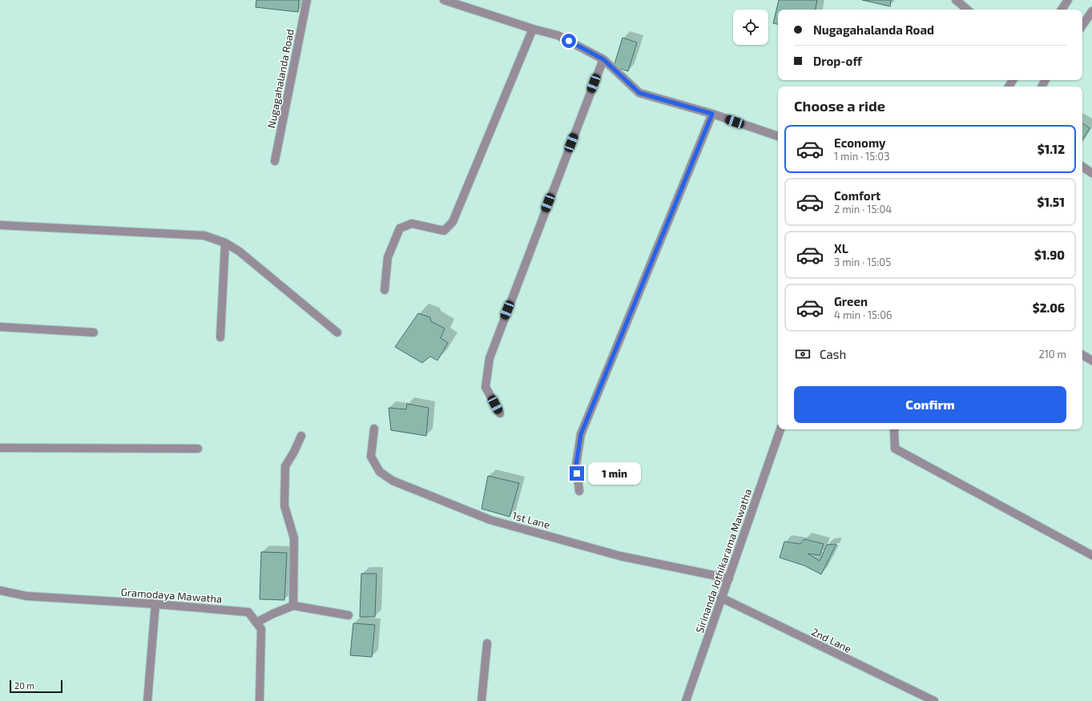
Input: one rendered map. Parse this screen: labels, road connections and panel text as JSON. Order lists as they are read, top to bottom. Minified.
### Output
{"streets":{"street":["Nugagahalanda Road","1st Lane","Sirinanda Jothikarama Mawatha","Gramodaya Mawatha","2nd Lane"]},"crossings":[["1st Lane","Sirinanda Jothikarama Mawatha"],["Sirinanda Jothikarama Mawatha","2nd Lane"]],"scale_bar":"20 m","page":{"banner":["Nugagahalanda Road","Drop-off"],"heading":"Choose a ride","list":[{"name":"Economy","note":"1 min · 15:03","value":"$1.12"},{"name":"Comfort","note":"2 min · 15:04","value":"$1.51"},{"name":"XL","note":"3 min · 15:05","value":"$1.90"},{"name":"Green","note":"4 min · 15:06","value":"$2.06"}],"pay":["Cash","210 m"],"buttons":"Confirm","bubble":"1 min","scale":"20 m"}}
